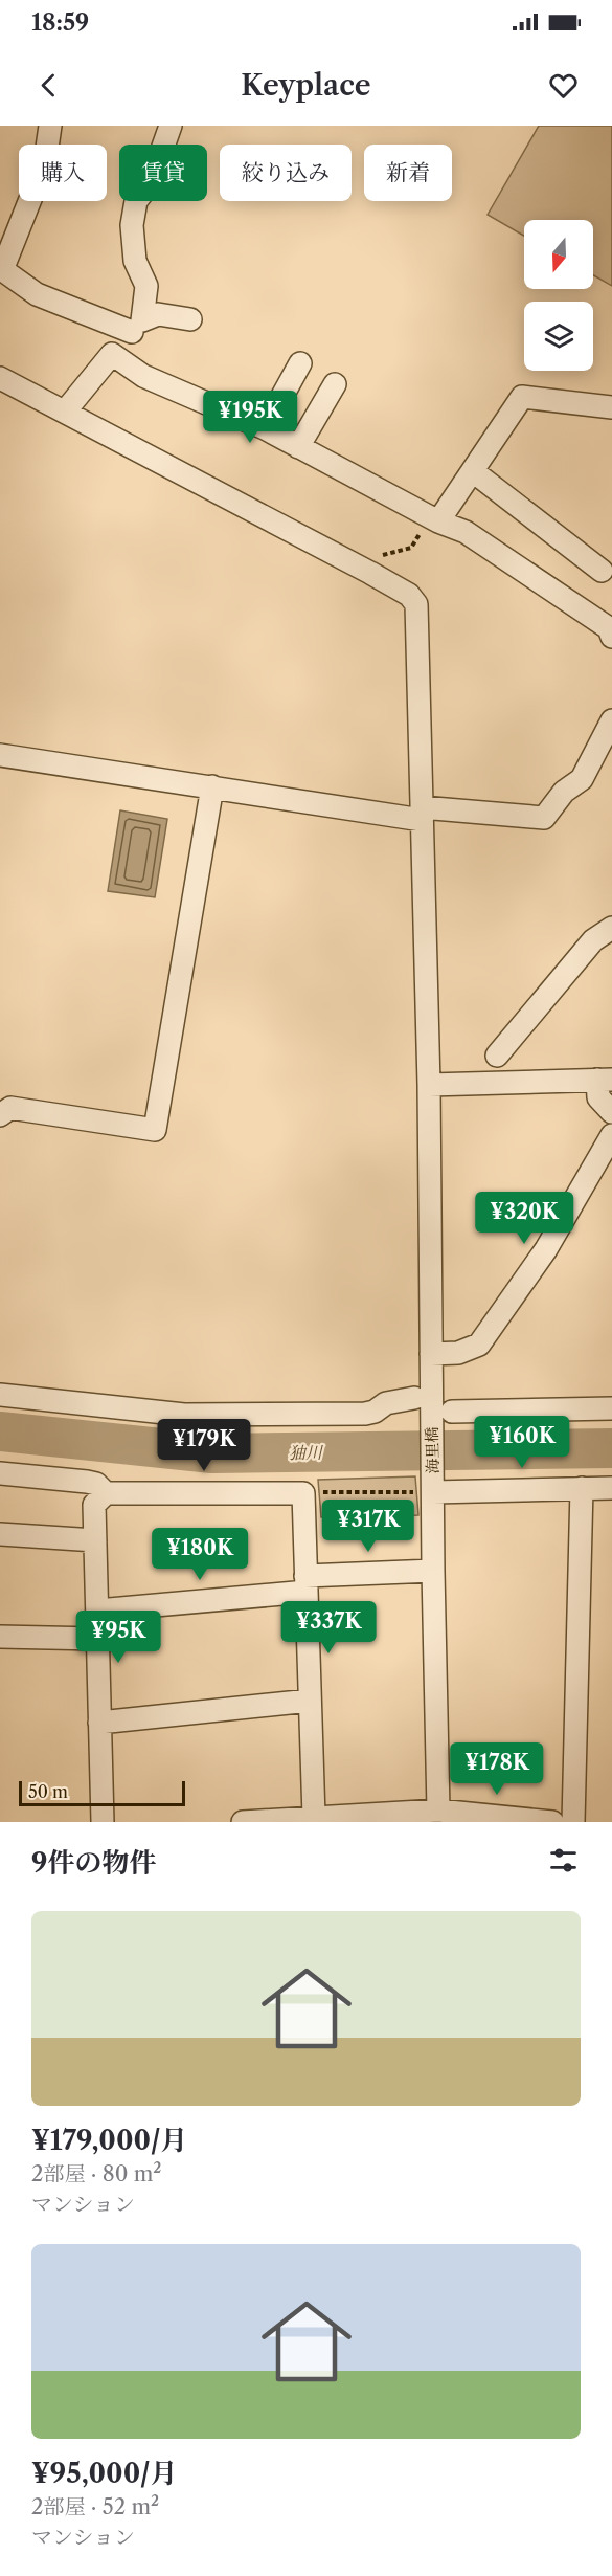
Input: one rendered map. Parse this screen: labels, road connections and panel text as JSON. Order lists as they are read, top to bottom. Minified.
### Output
{"streets":{"street":["海里橋"]},"water":["㹨川"],"scale_bar":"50 m","north":"bottom","page":{"status":"18:59","header":"Keyplace","chip":["購入","賃貸","絞り込み","新着"],"price":["¥195K","¥320K","¥160K","¥179K","¥317K","¥180K","¥337K","¥95K","¥178K"],"scale":"50 m","heading":"9件の物件","list":[{"name":"¥179,000/月","note":"2部屋 · 80 m² · マンション"},{"name":"¥95,000/月","note":"2部屋 · 52 m² · マンション"}]}}
